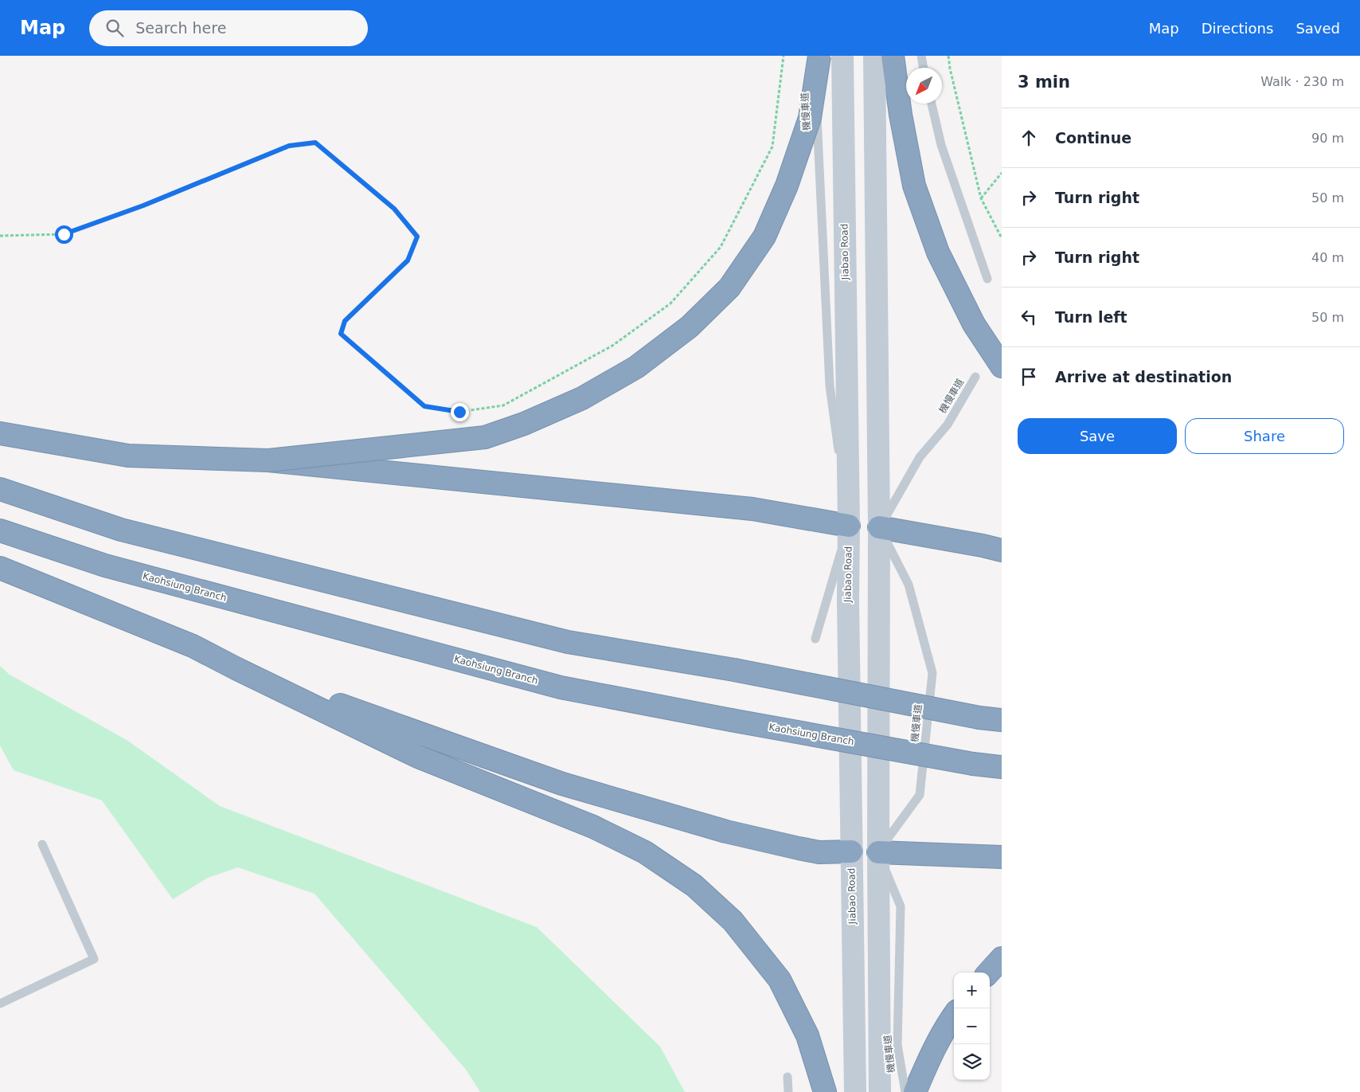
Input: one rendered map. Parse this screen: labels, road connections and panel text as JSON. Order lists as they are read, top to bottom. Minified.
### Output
{"streets":{"highway":["Kaohsiung Branch"],"street":["Jiabao Road"],"lane":["機慢車道"]},"crossings":[["機慢車道","Jiabao Road"]],"north":"bottom left","page":{"header":"Map","search":"Search here","nav":["Map","Directions","Saved"],"heading":["3 min","Walk · 230 m"],"list":[["Continue","90 m"],["Turn right","50 m"],["Turn right","40 m"],["Turn left","50 m"],"Arrive at destination"],"buttons":["Save","Share"],"map_buttons":["+","−"]}}
